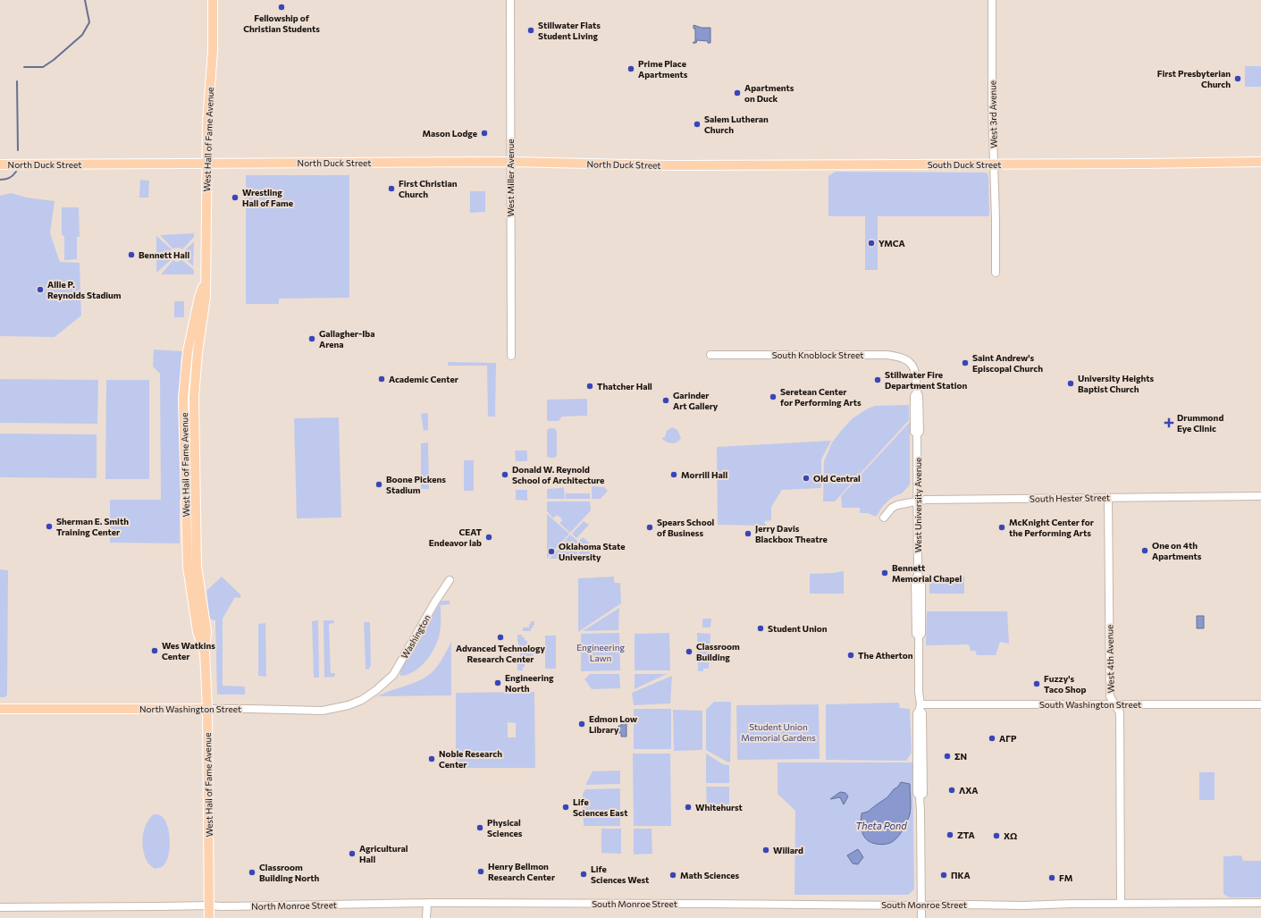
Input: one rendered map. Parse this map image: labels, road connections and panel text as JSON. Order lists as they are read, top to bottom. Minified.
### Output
{"streets":{"main road":["West Hall of Fame Avenue","North Duck Street","South Duck Street","North Washington Street"],"street":["West 3rd Avenue","West Miller Avenue","South Knoblock Street","South Hester Street","West University Avenue","Washington","West 4th Avenue","South Washington Street","South Monroe Street","North Monroe Street"]},"crossings":[["West 3rd Avenue","South Duck Street"],["West Hall of Fame Avenue","North Duck Street"],["West Hall of Fame Avenue","North Washington Street"],["West Hall of Fame Avenue","North Monroe Street"],["North Duck Street","South Duck Street"],["North Duck Street","West Miller Avenue"],["South Knoblock Street","West University Avenue"],["South Hester Street","West University Avenue"],["South Hester Street","West 4th Avenue"],["West University Avenue","South Washington Street"],["West University Avenue","South Monroe Street"],["Washington","North Washington Street"],["West 4th Avenue","South Washington Street"],["West 4th Avenue","South Monroe Street"],["South Monroe Street","North Monroe Street"]],"water":["Theta Pond"],"parks":["Engineering Lawn","Student Union Memorial Gardens"],"places":{"other":["Fellowship of Christian Students","Stillwater Flats Student Living","Prime Place Apartments","First Presbyterian Church","Apartments on Duck","Salem Lutheran Church","Mason Lodge","First Christian Church","Wrestling Hall of Fame","YMCA","Bennett Hall","Allie P. Reynolds Stadium","Gallagher-Iba Arena","Saint Andrew's Episcopal Church","Academic Center","Stillwater Fire Department Station","University Heights Baptist Church","Thatcher Hall","Seretean Center for Performing Arts","Garinder Art Gallery","Donald W. Reynold School of Architecture","Morrill Hall","Old Central","Boone Pickens Stadium","Sherman E. Smith Training Center","Spears School of Business","McKnight Center for the Performing Arts","Jerry Davis Blackbox Theatre","CEAT Endeavor lab","One on 4th Apartments","Oklahoma State University","Bennett Memorial Chapel","Student Union","Advanced Technology Research Center","Wes Watkins Center","Classroom Building","The Atherton","Engineering North","Fuzzy's Taco Shop","Edmon Low Library","AΓP","ΣN","Noble Research Center","ΛXA","Life Sciences East","Whitehurst","Physical Sciences","ΖΤΑ","XΩ","Willard","Agricultural Hall","Henry Bellmon Research Center","Classroom Building North","Life Sciences West","Math Sciences","ΠΚΑ","FM"],"health":["Drummond Eye Clinic"]}}
